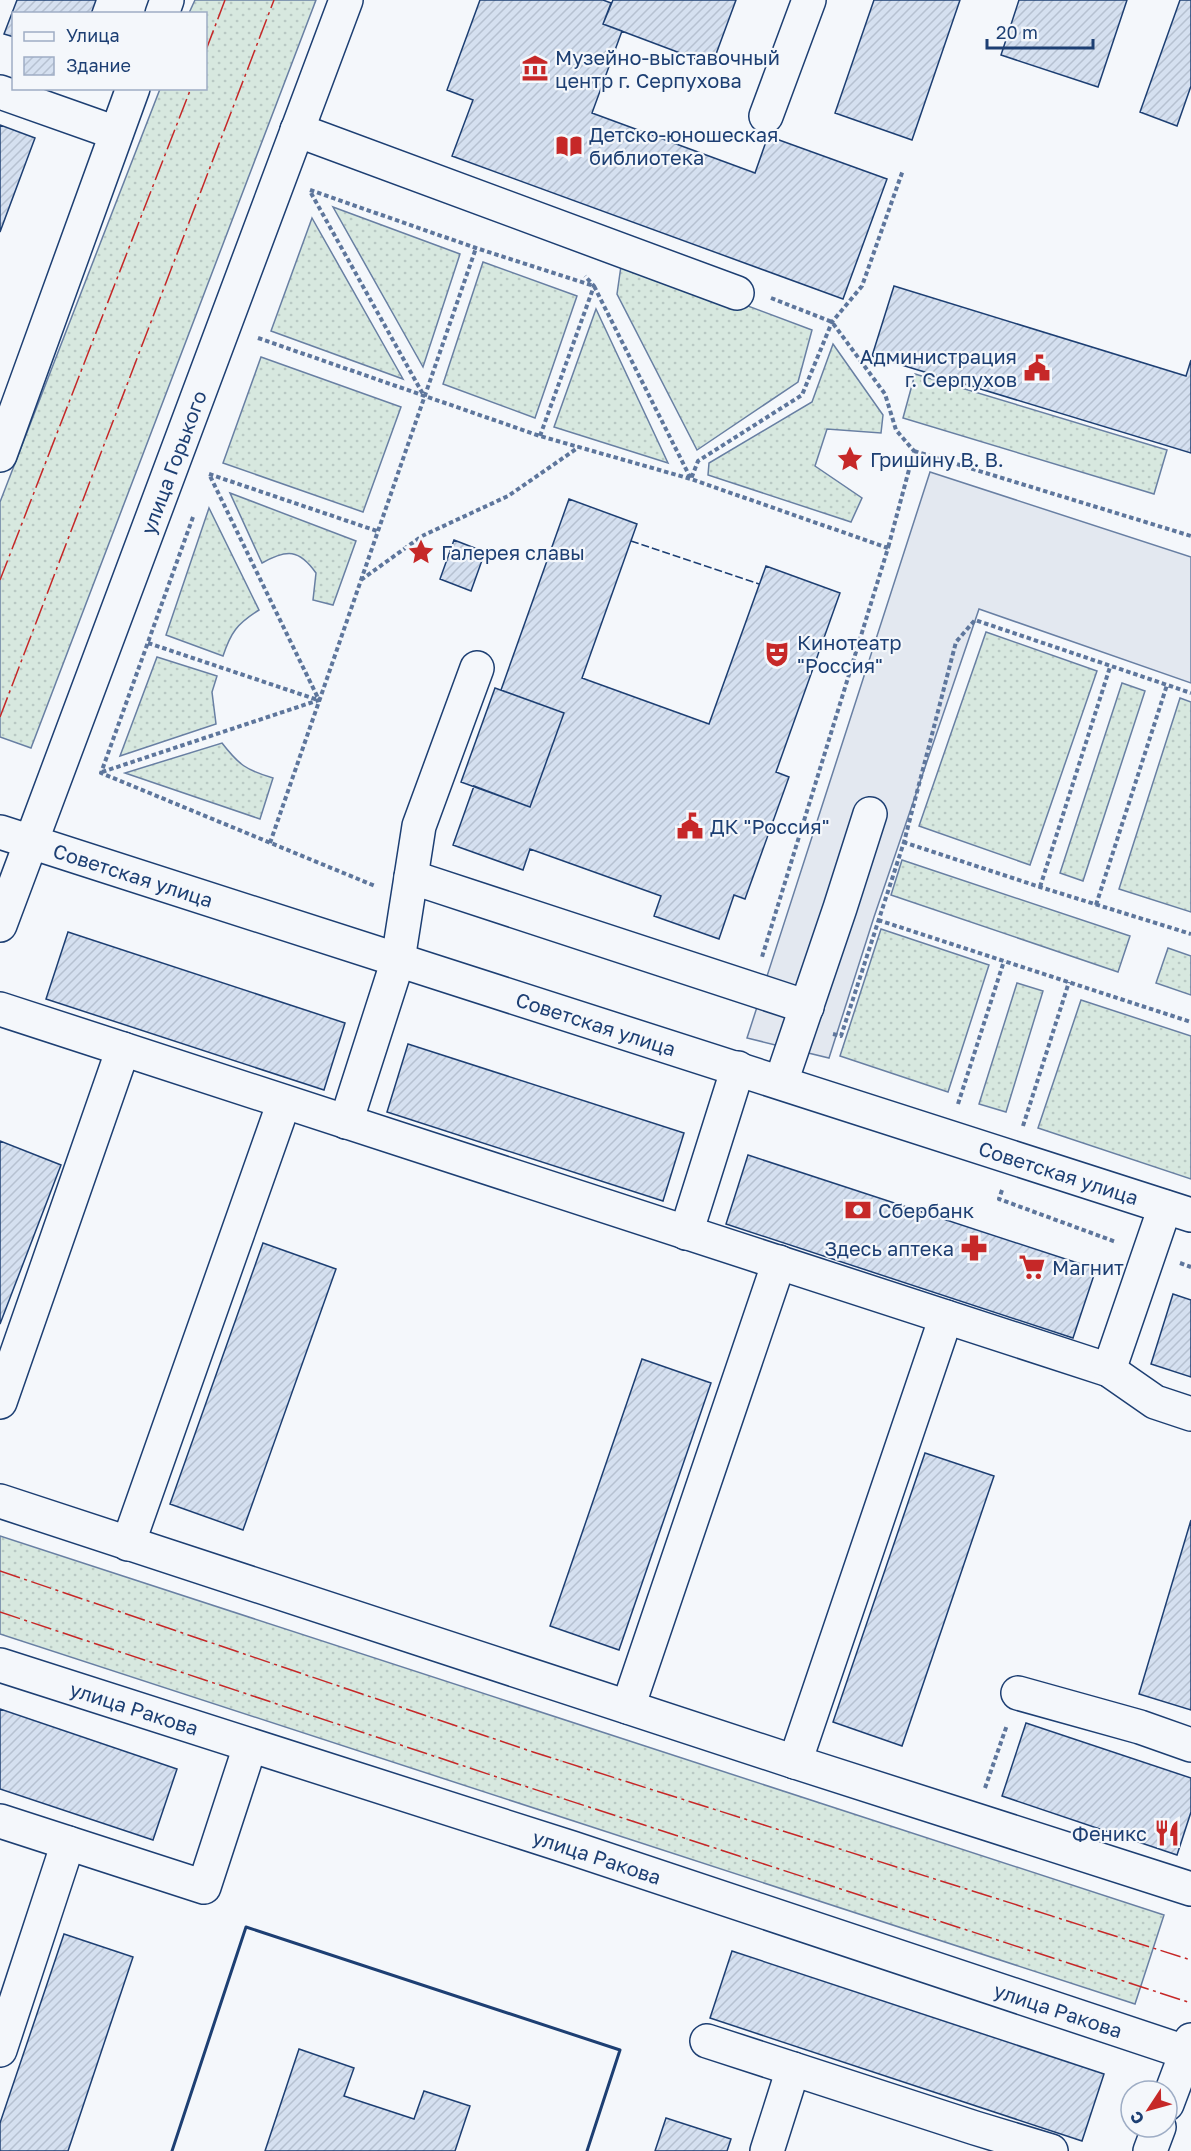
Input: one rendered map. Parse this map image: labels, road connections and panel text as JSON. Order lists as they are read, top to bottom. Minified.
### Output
{"streets":{"street":["улица Горького","Советская улица","улица Ракова"]},"crossings":[["улица Горького","Советская улица"]],"places":{"museum":["Музейно-выставочный центр г. Серпухова"],"library":["Детско-юношеская библиотека"],"public building":["Администрация г. Серпухов","ДК \"Россия\""],"place":["Гришину В. В.","Галерея славы"],"theatre":["Кинотеатр \"Россия\""],"bank":["Сбербанк"],"pharmacy":["Здесь аптека"],"supermarket":["Магнит"],"restaurant":["Феникс"]},"legend":["Улица","Здание"],"scale_bar":"20 m","north":"bottom left"}
